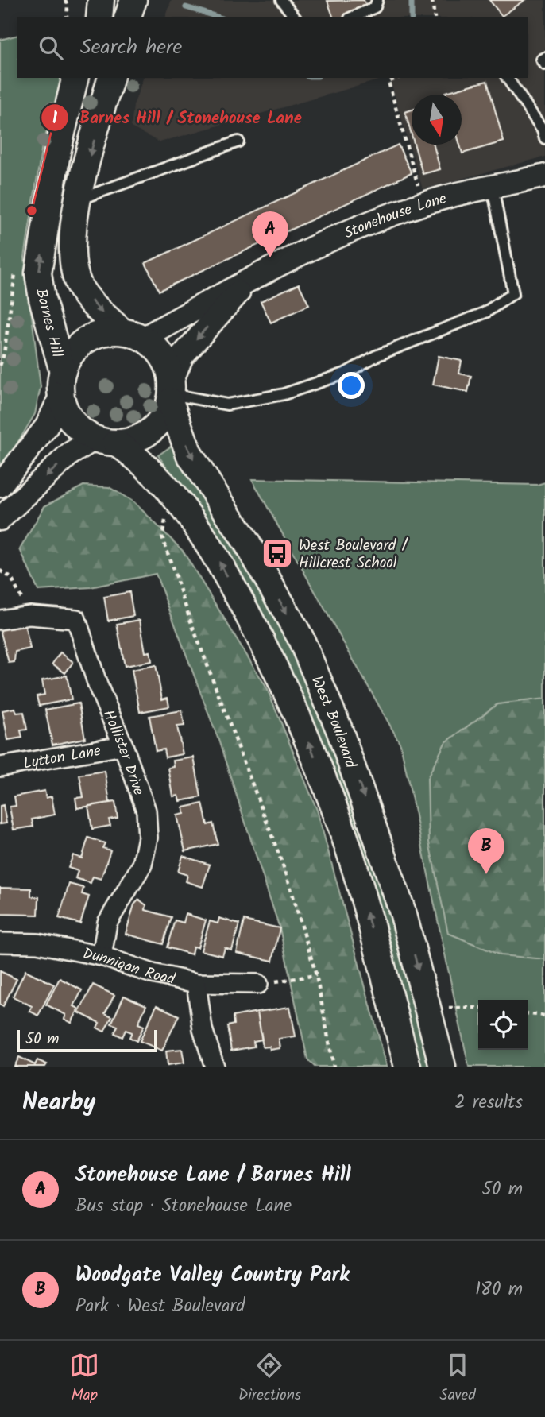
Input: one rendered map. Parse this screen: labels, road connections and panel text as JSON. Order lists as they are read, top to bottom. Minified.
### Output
{"streets":{"main road":["Barnes Hill","West Boulevard"],"street":["Stonehouse Lane","Hollister Drive","Lytton Lane","Dunnigan Road"]},"crossings":[["Stonehouse Lane","Barnes Hill"],["Stonehouse Lane","West Boulevard"],["Barnes Hill","West Boulevard"],["Hollister Drive","Lytton Lane"],["Hollister Drive","Dunnigan Road"]],"places":{"other":["Barnes Hill / Stonehouse Lane"],"bus stop":["West Boulevard / Hillcrest School"]},"scale_bar":"50 m","north":"bottom","page":{"search":"Search here","pins":["A","B"],"scale":"50 m","heading":["Nearby","2 results"],"list":[{"mark":"A","name":"Stonehouse Lane / Barnes Hill","note":"Bus stop · Stonehouse Lane","value":"50 m"},{"mark":"B","name":"Woodgate Valley Country Park","note":"Park · West Boulevard","value":"180 m"}],"nav":["Map","Directions","Saved"]}}
